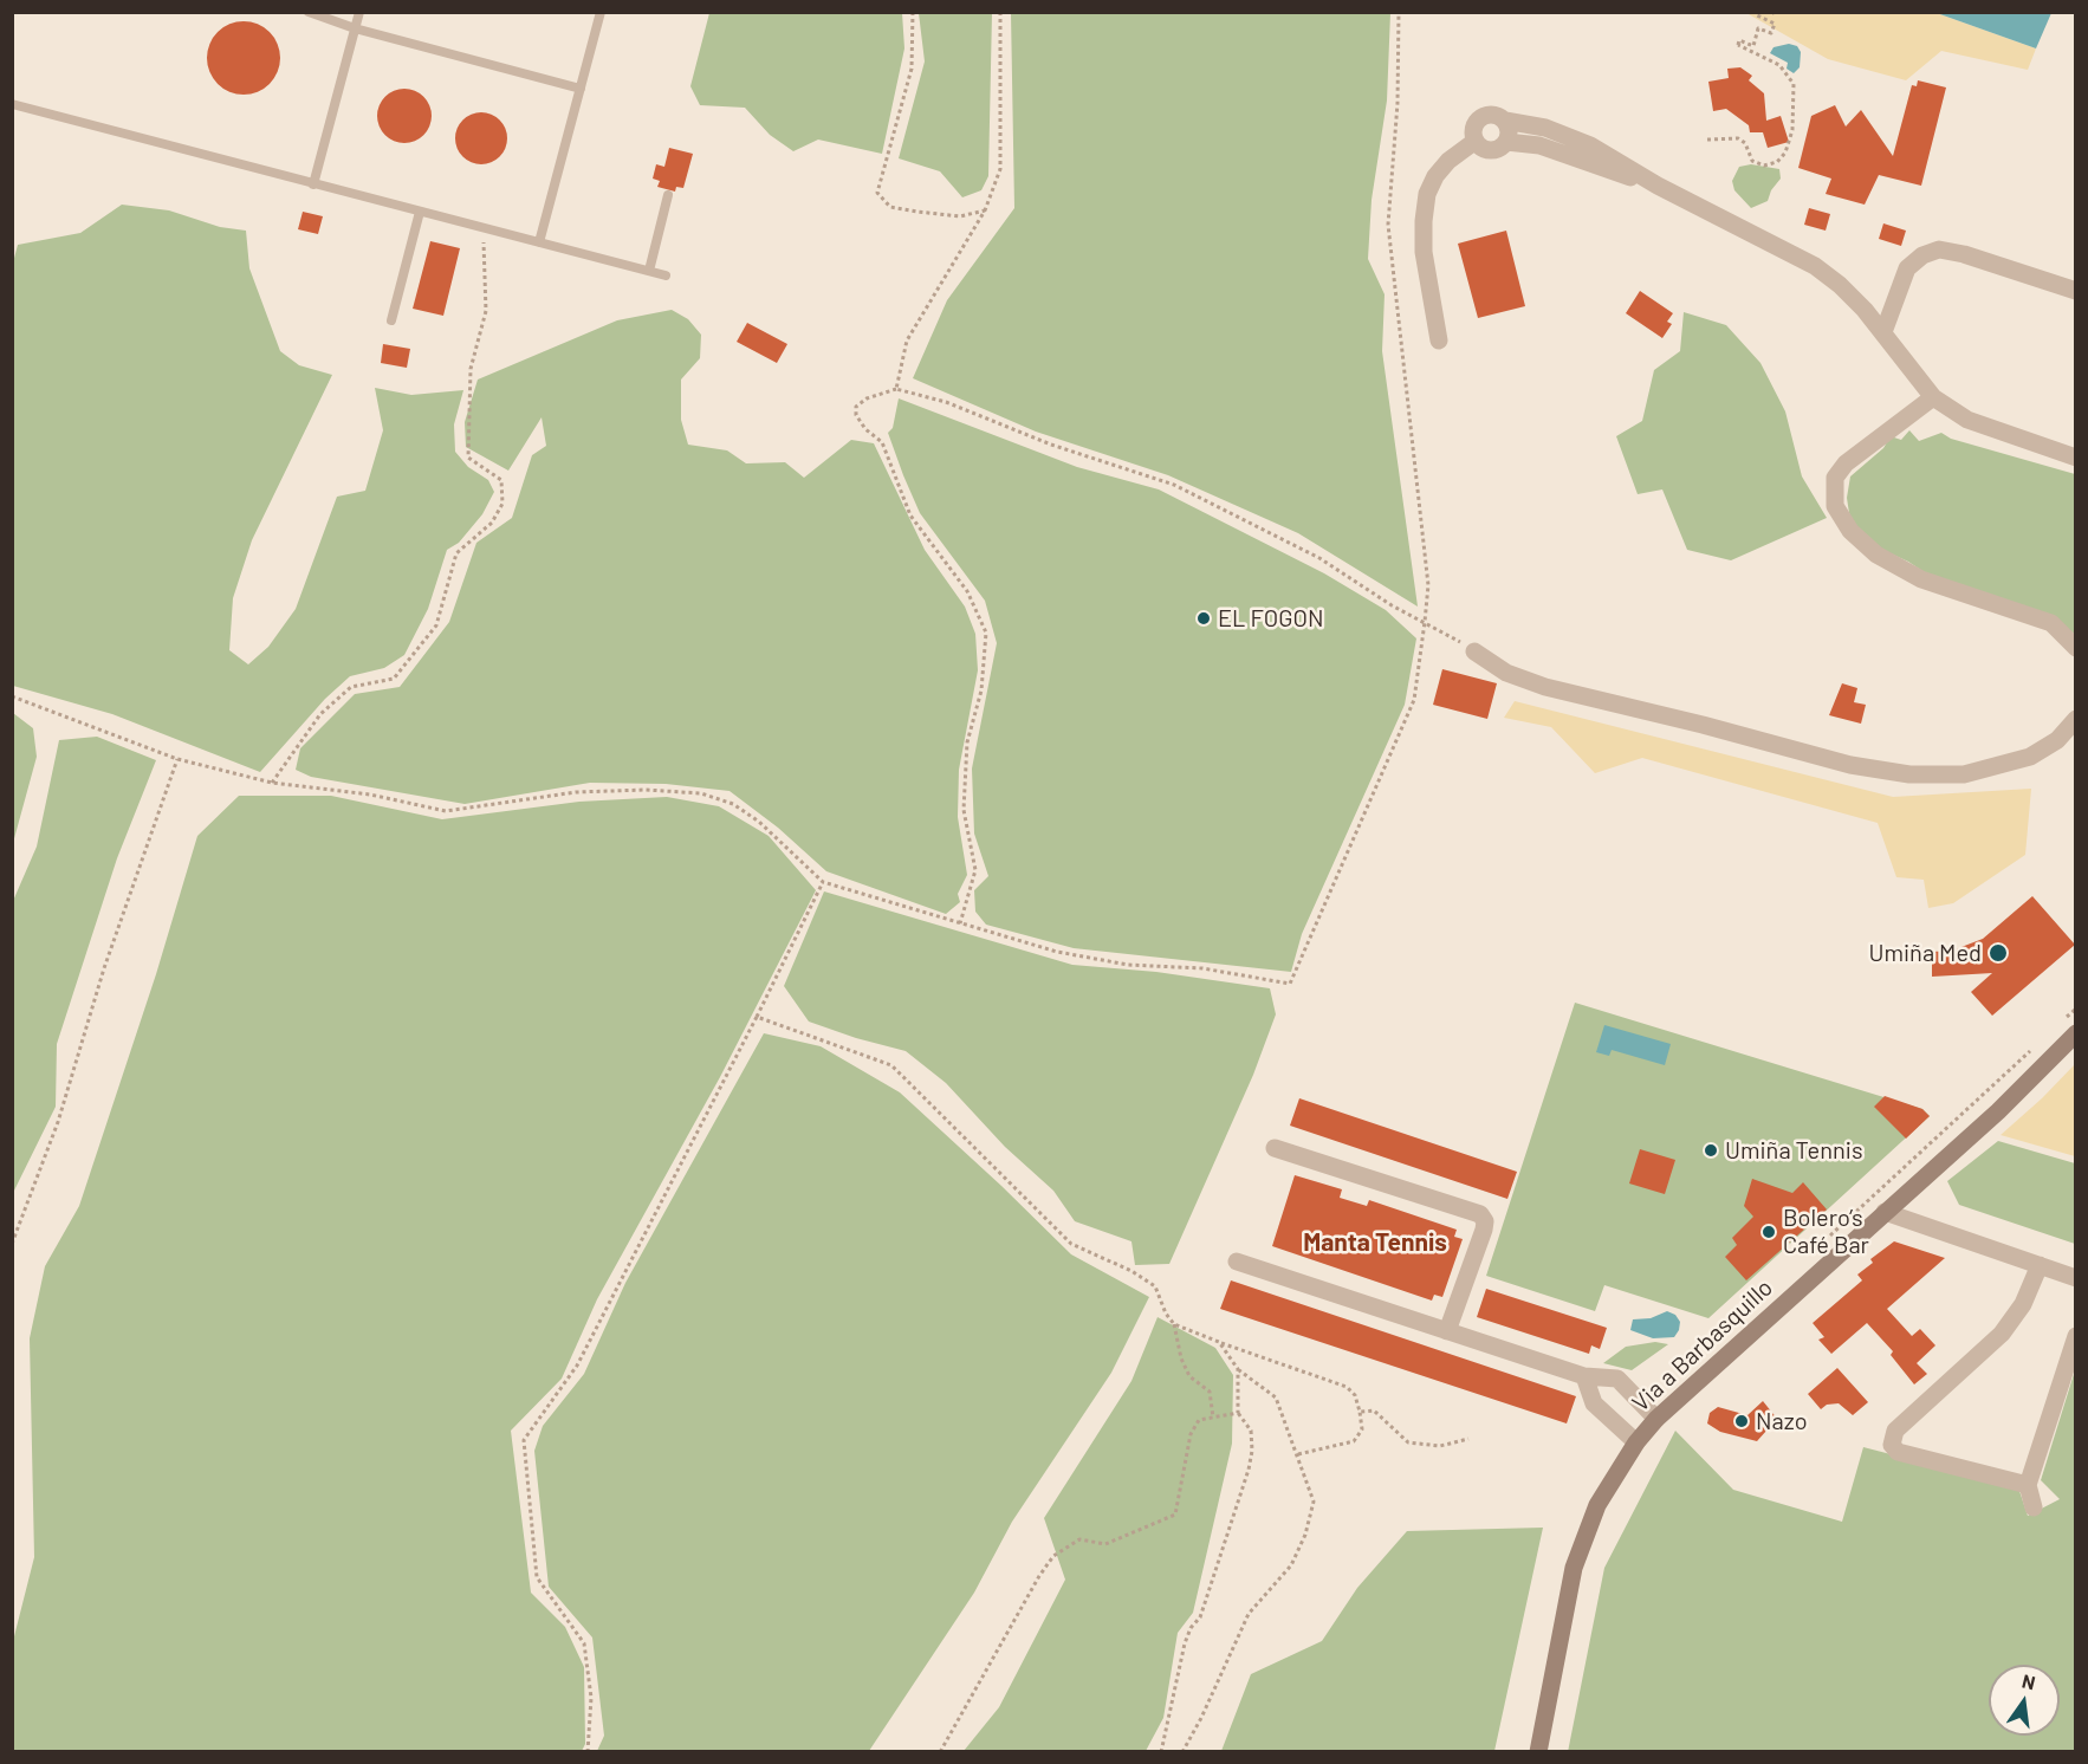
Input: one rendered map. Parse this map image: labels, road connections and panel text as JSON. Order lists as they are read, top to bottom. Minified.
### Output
{"streets":{"main road":["Via a Barbasquillo"]},"districts":["Manta Tennis"],"places":["EL FOGON","Umiña Med","Umiña Tennis","Bolero’s Café Bar","Nazo"],"north":"top"}
